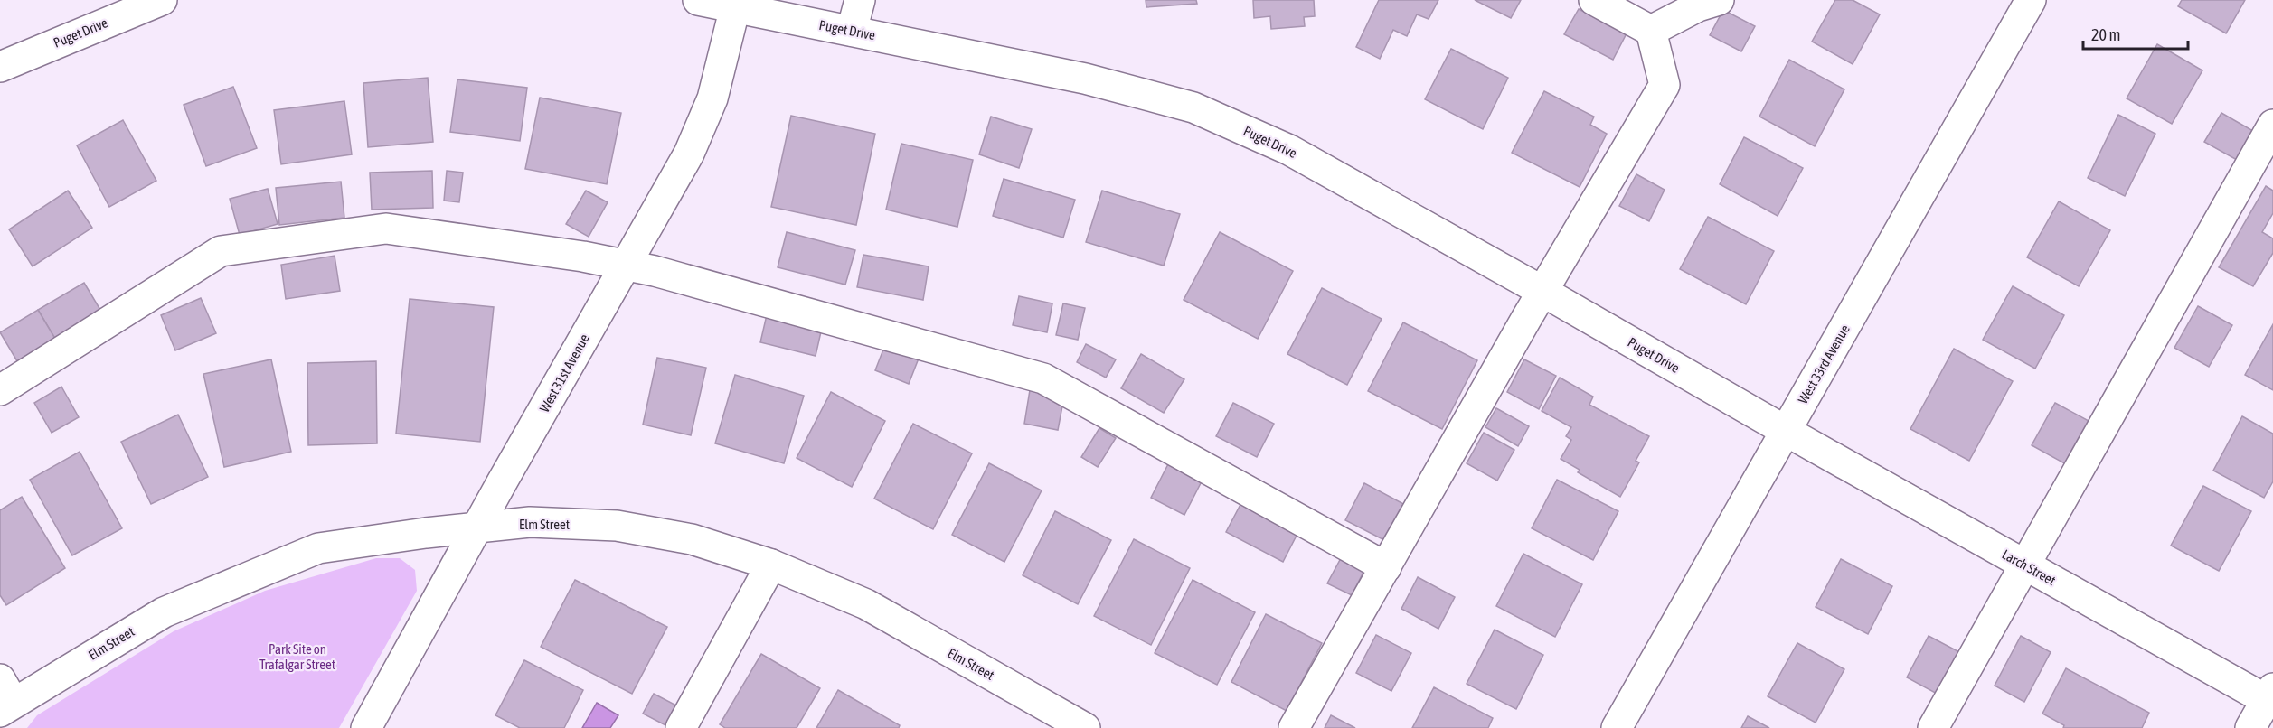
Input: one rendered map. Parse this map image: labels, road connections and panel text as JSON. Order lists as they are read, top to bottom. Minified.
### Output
{"streets":{"street":["Puget Drive","West 33rd Avenue","West 31st Avenue","Elm Street","Larch Street"]},"crossings":[["Puget Drive","West 33rd Avenue"],["Puget Drive","West 31st Avenue"],["Puget Drive","Larch Street"],["West 33rd Avenue","Larch Street"],["West 31st Avenue","Elm Street"]],"parks":["Park Site on Trafalgar Street"],"scale_bar":"20 m"}
